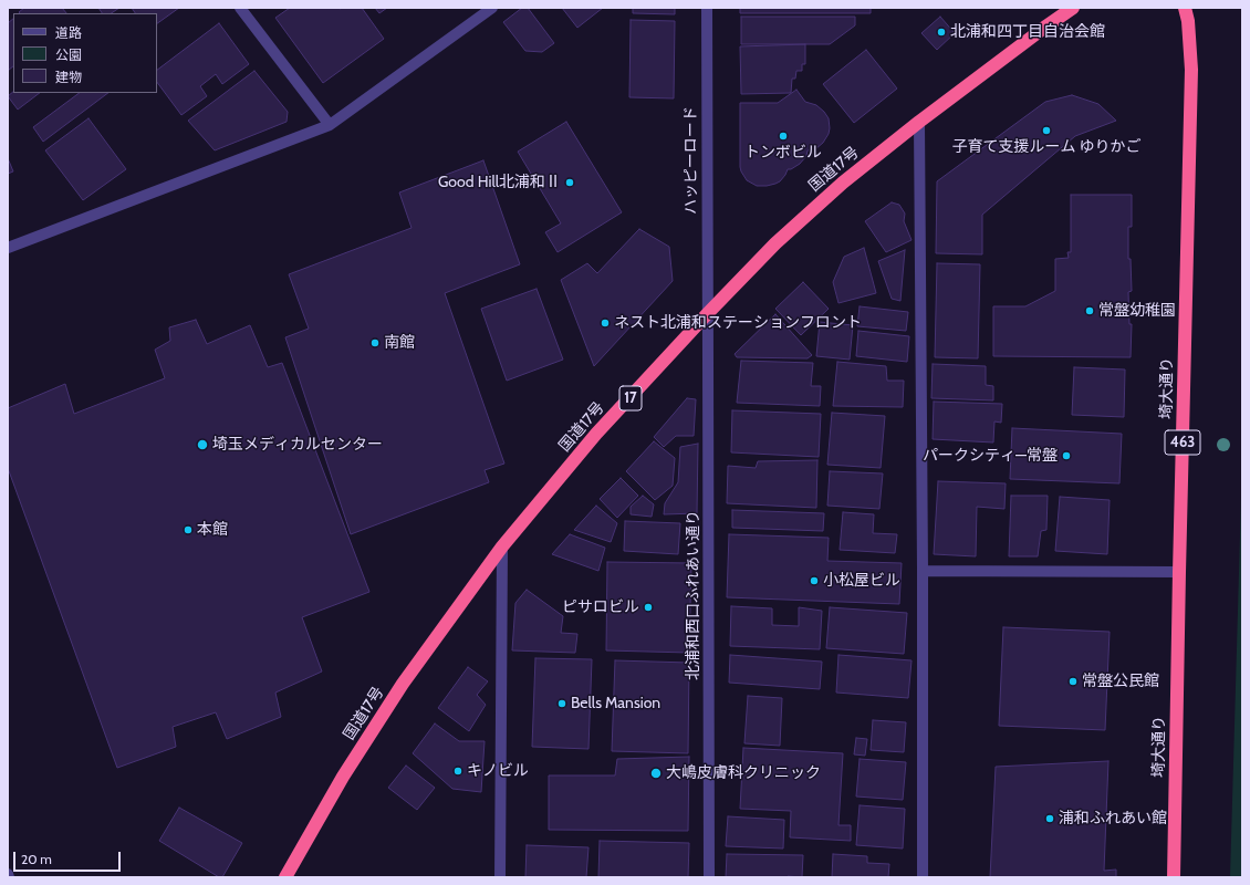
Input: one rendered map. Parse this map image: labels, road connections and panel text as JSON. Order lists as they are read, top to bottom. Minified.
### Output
{"streets":{"highway":["国道17号","埼大通り","17","463"],"street":["ハッピーロード","北浦和西口ふれあい通り"]},"crossings":[["ハッピーロード","国道17号"],["ハッピーロード","北浦和西口ふれあい通り"],["国道17号","北浦和西口ふれあい通り"]],"places":["北浦和四丁目自治会館","子育て支援ルーム ゆりかご","トンボビル","Good Hill北浦和Ⅱ","常盤幼稚園","ネスト北浦和ステーションフロント","南館","埼玉メディカルセンター","パークシティ―常盤","本館","小松屋ビル","ピサロビル","常盤公民館","Bells Mansion","キノビル","大嶋皮膚科クリニック","浦和ふれあい館"],"legend":["道路","公園","建物"],"scale_bar":"20 m"}
